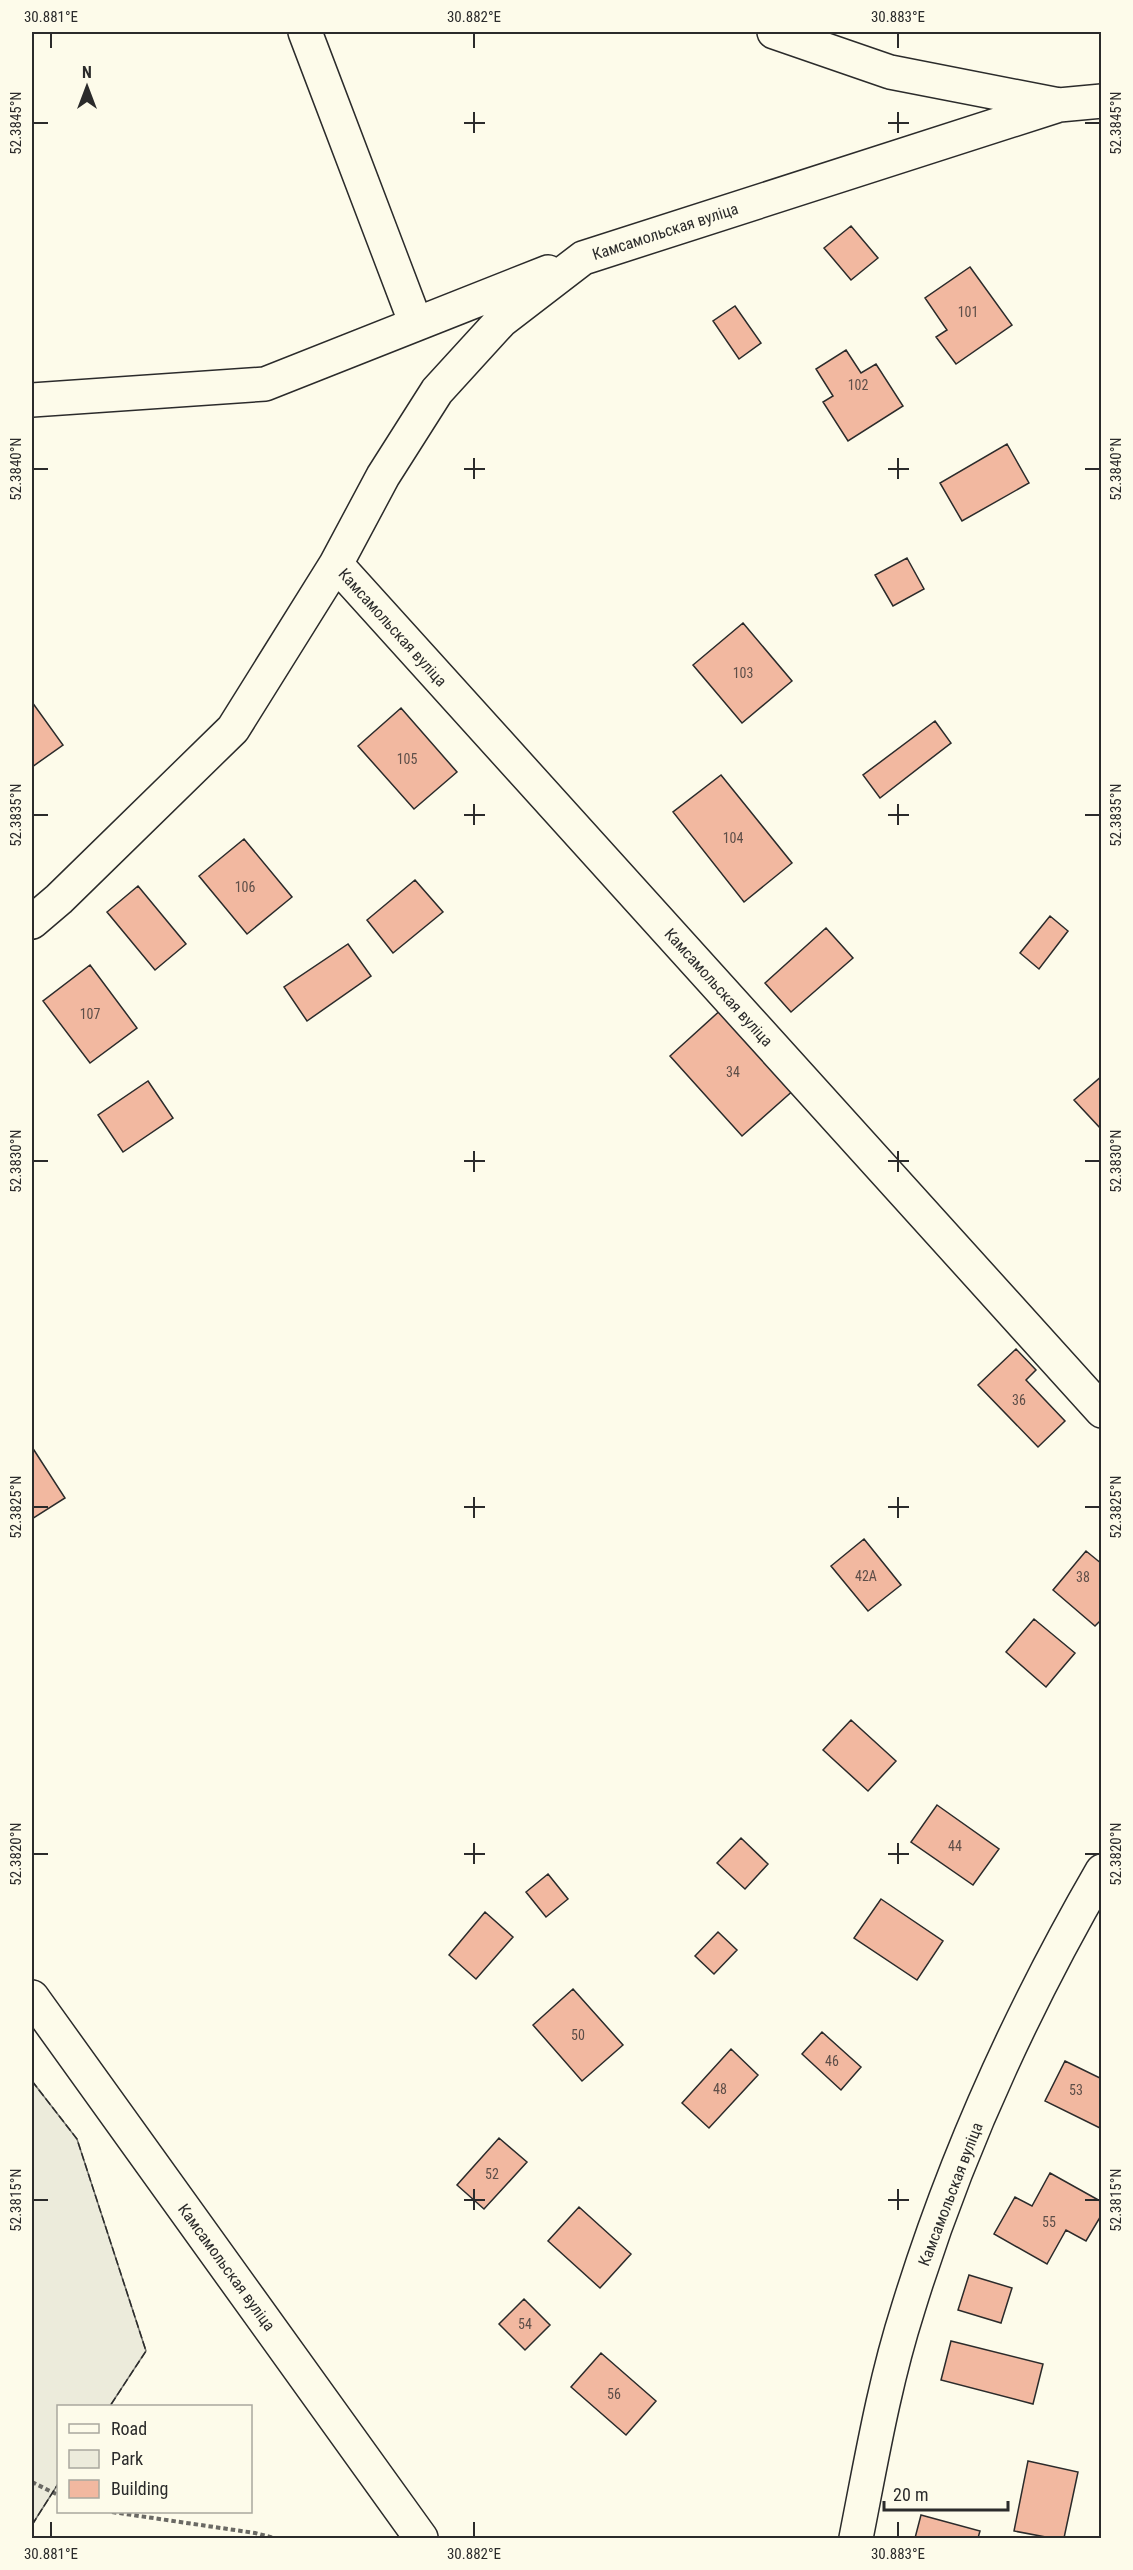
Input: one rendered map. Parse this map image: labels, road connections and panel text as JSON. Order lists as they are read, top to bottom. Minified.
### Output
{"streets":{"street":["Камсамольская вуліца"]},"house_numbers":["101","102","103","105","104","106","107","34","36","42А","38","44","50","46","48","53","52","55","54","56"],"legend":["Road","Park","Building"],"scale_bar":"20 m","north":"top","coordinates":["30.881°E","30.882°E","30.883°E","52.3845°N","52.3840°N","52.3835°N","52.3830°N","52.3825°N","52.3820°N","52.3815°N"]}
